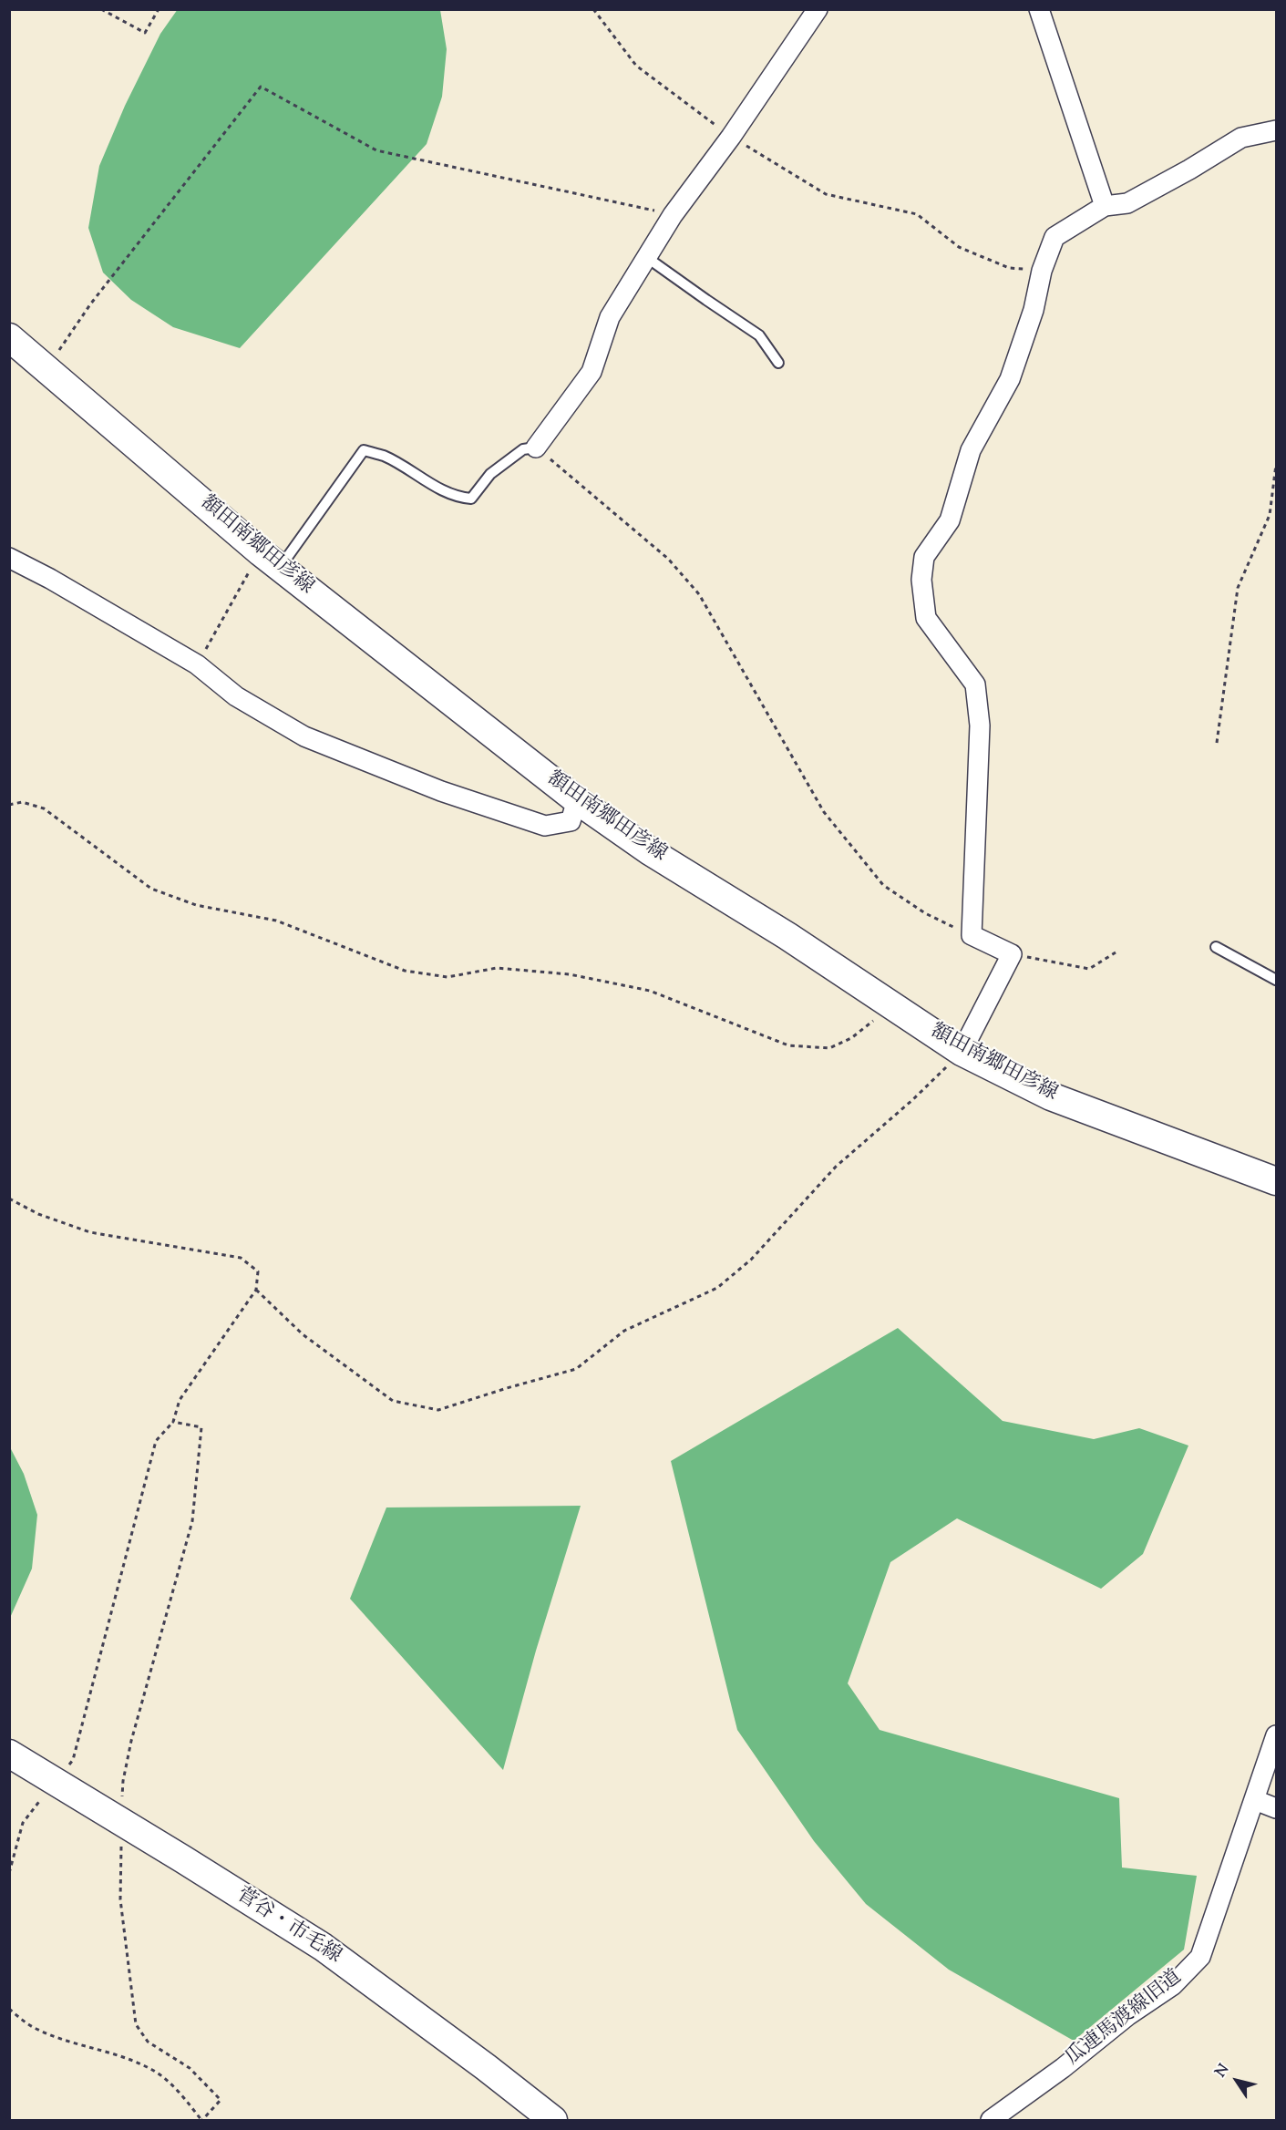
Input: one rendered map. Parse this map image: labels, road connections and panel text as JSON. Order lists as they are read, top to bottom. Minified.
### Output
{"streets":{"main road":["額田南郷田彦線","菅谷・市毛線"],"street":["瓜連馬渡線旧道"]},"north":"top left"}
